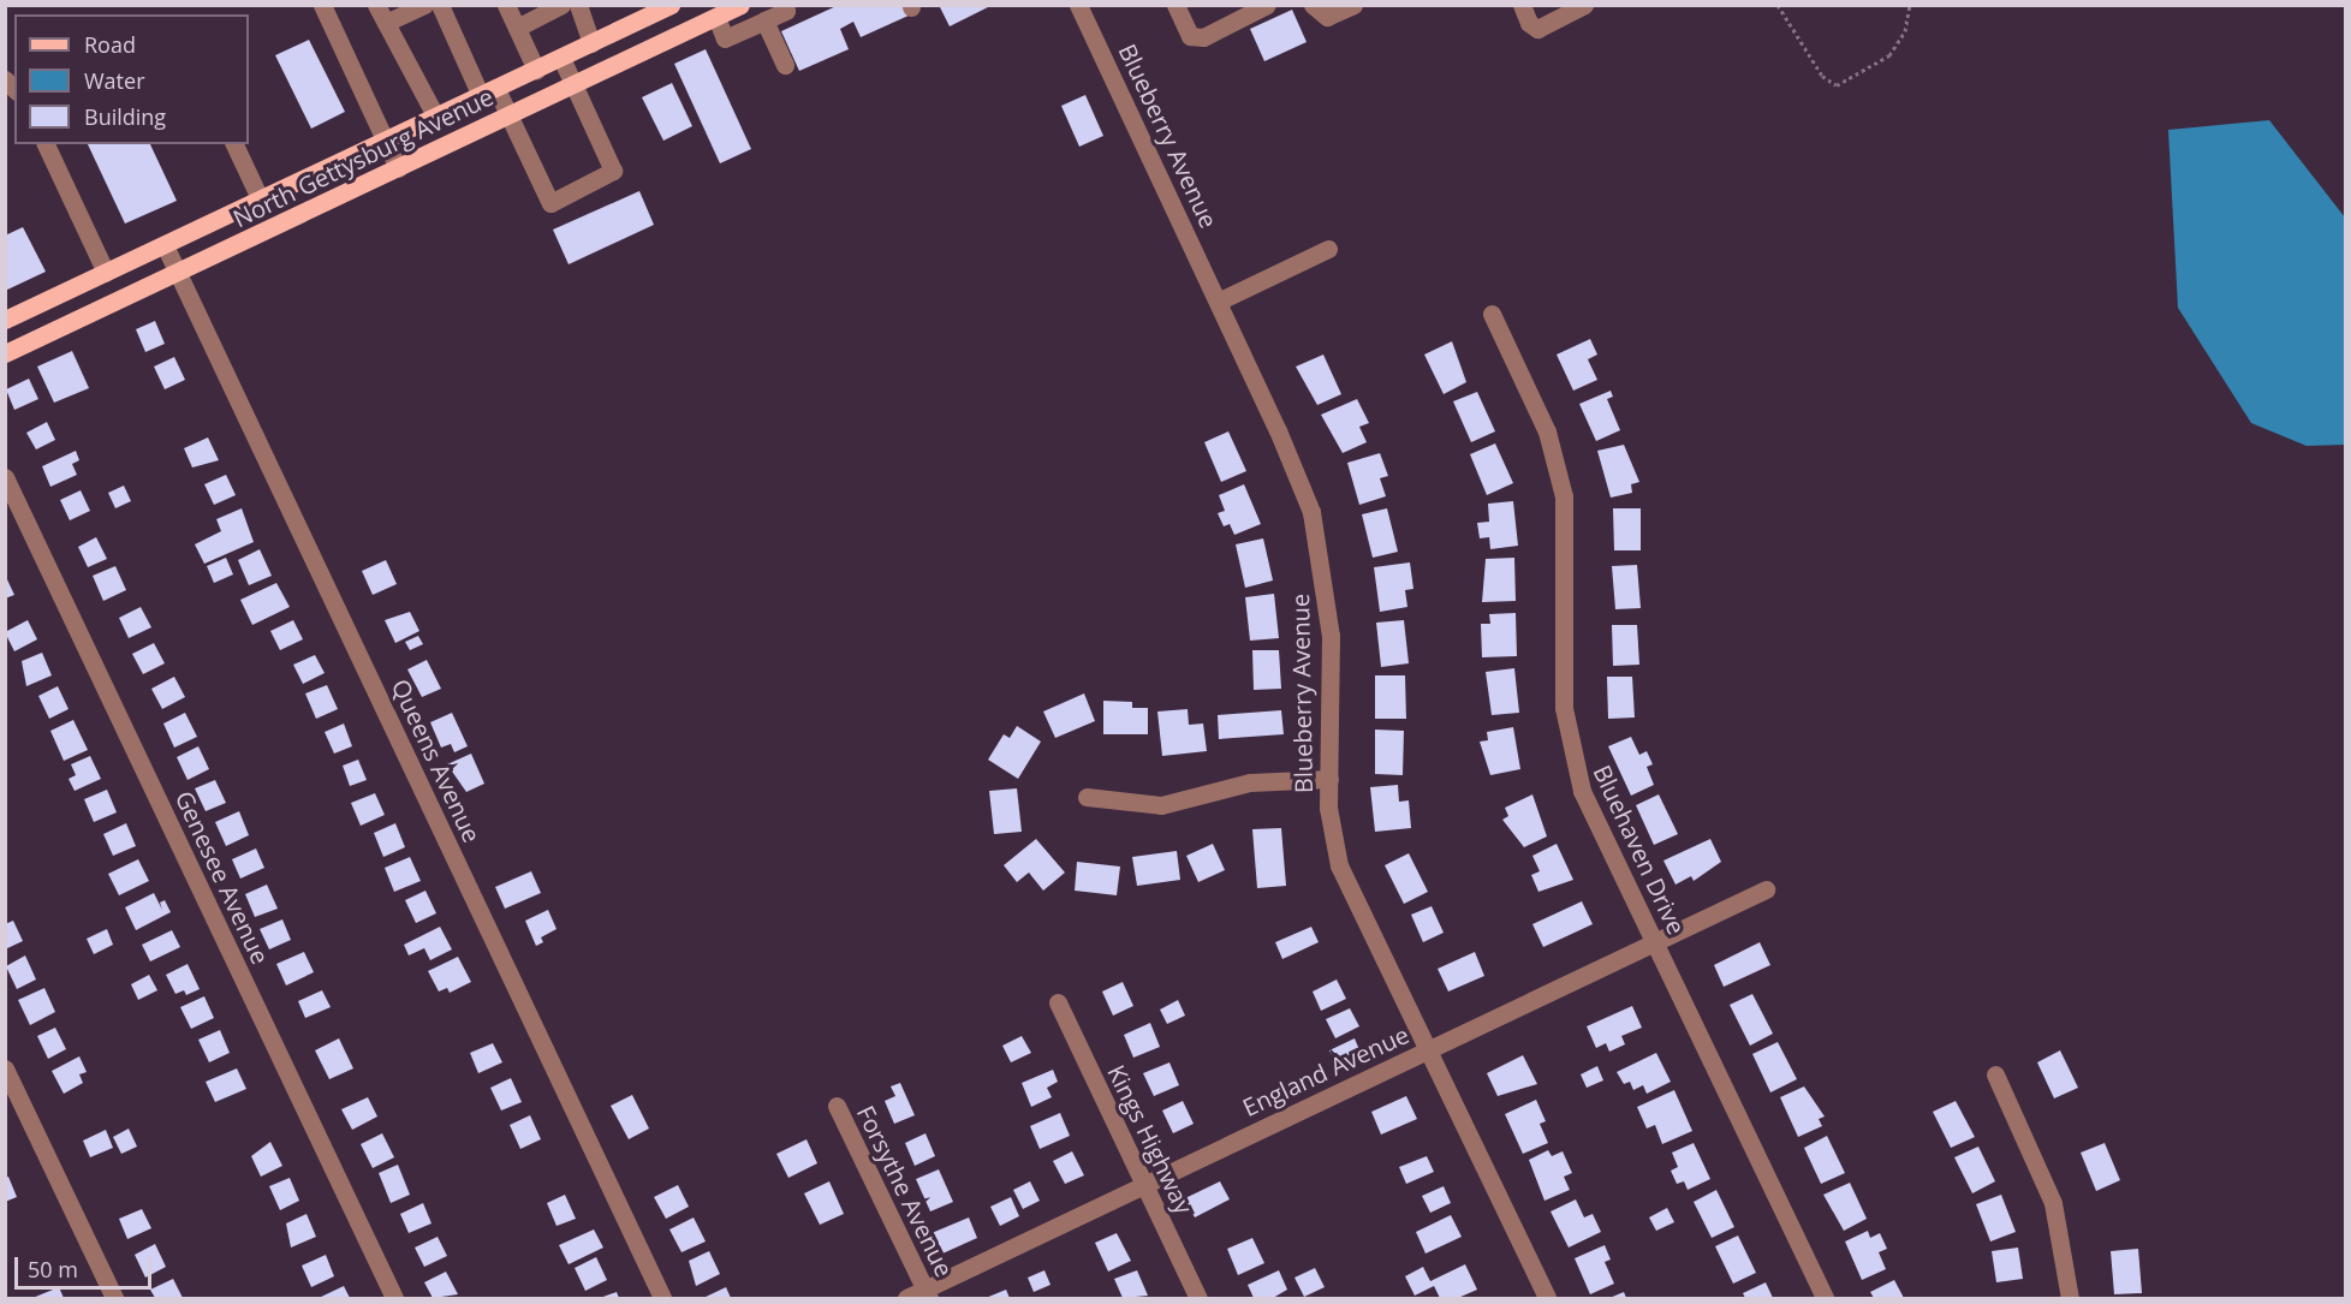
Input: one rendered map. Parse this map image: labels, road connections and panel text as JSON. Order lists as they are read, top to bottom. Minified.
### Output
{"streets":{"main road":["North Gettysburg Avenue"],"street":["Blueberry Avenue","Queens Avenue","Bluehaven Drive","Genesee Avenue","England Avenue","Kings Highway","Forsythe Avenue"]},"crossings":[["Blueberry Avenue","England Avenue"],["North Gettysburg Avenue","Queens Avenue"],["Bluehaven Drive","England Avenue"],["England Avenue","Kings Highway"],["England Avenue","Forsythe Avenue"]],"legend":["Road","Water","Building"],"scale_bar":"50 m"}
